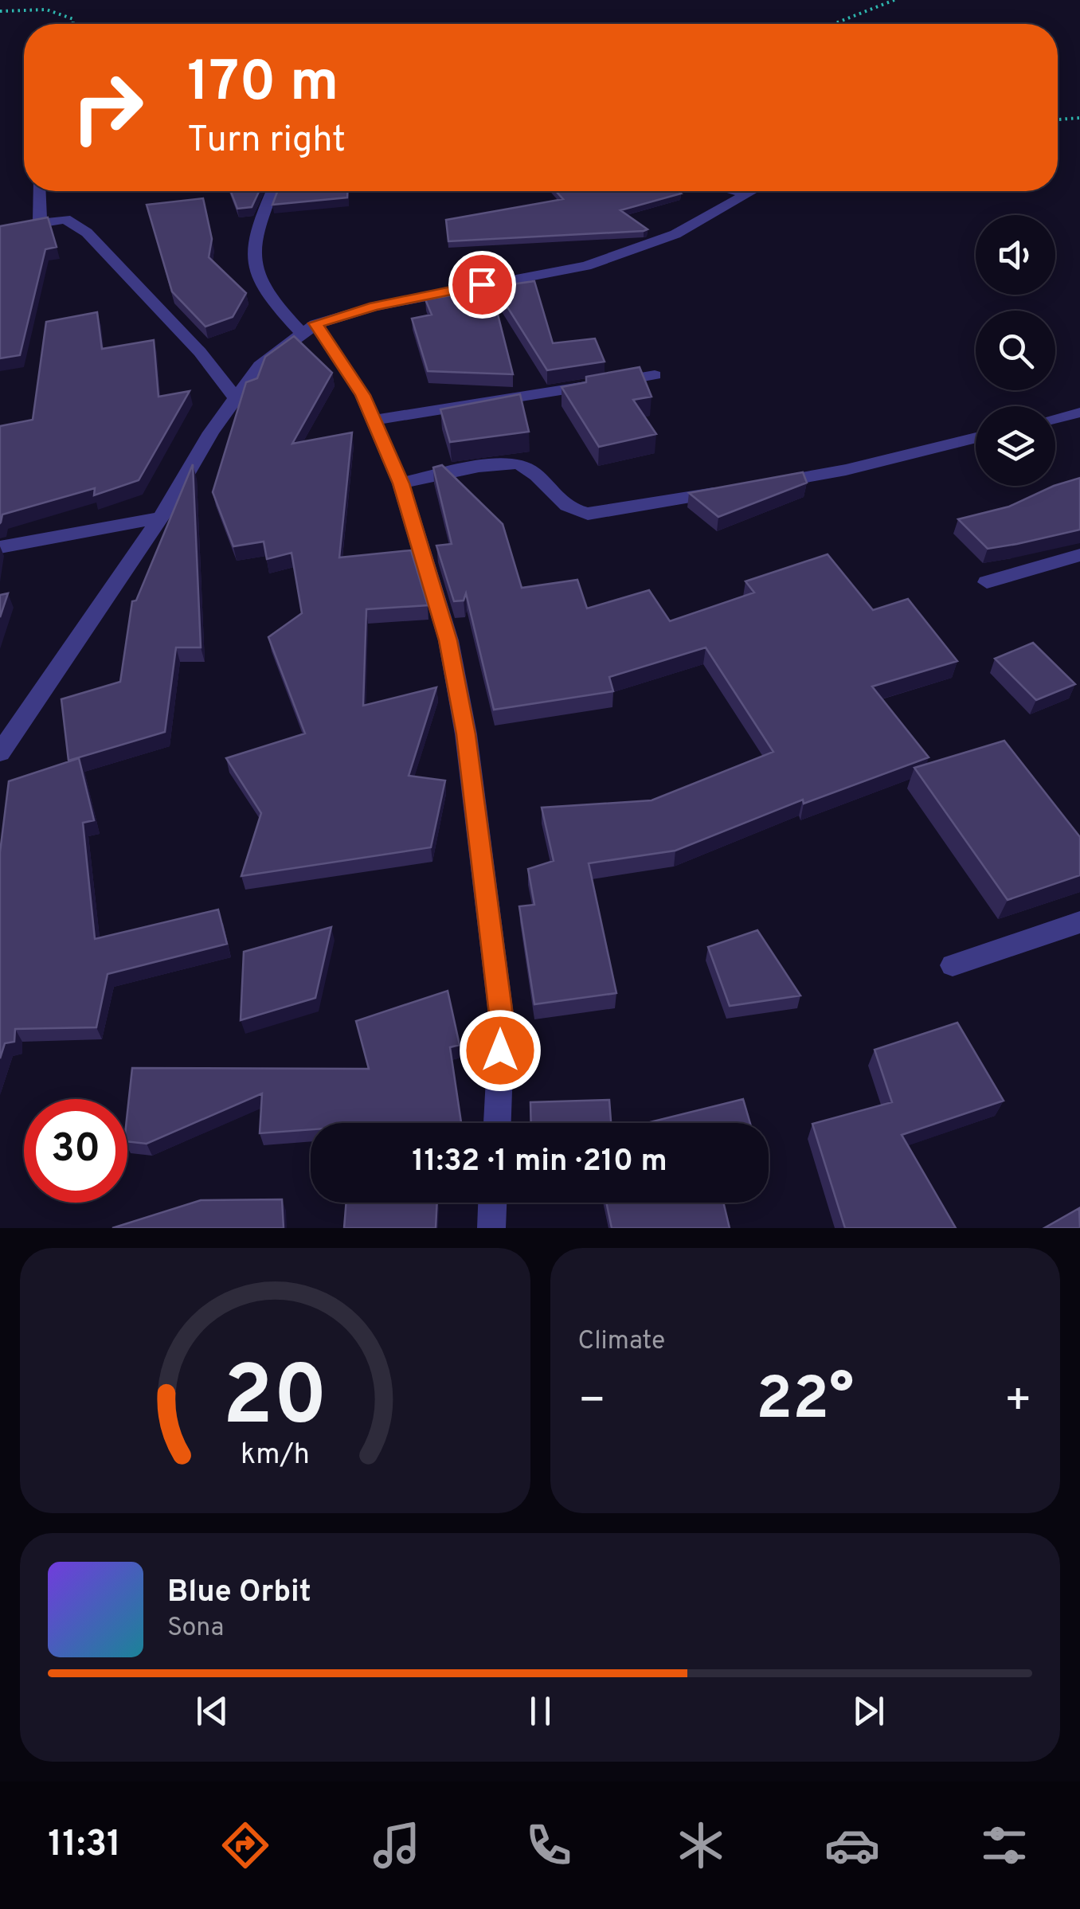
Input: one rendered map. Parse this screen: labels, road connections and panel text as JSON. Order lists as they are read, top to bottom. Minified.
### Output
{"page":{"turn":["170 m","Turn right"],"limit":"30","trip":"11:32 · 1 min · 210 m","tile":"Climate","heat":["−","22°","+"],"song":["Blue Orbit","Sona"],"tabs":"11:31","gauge":["20","km/h"]}}
